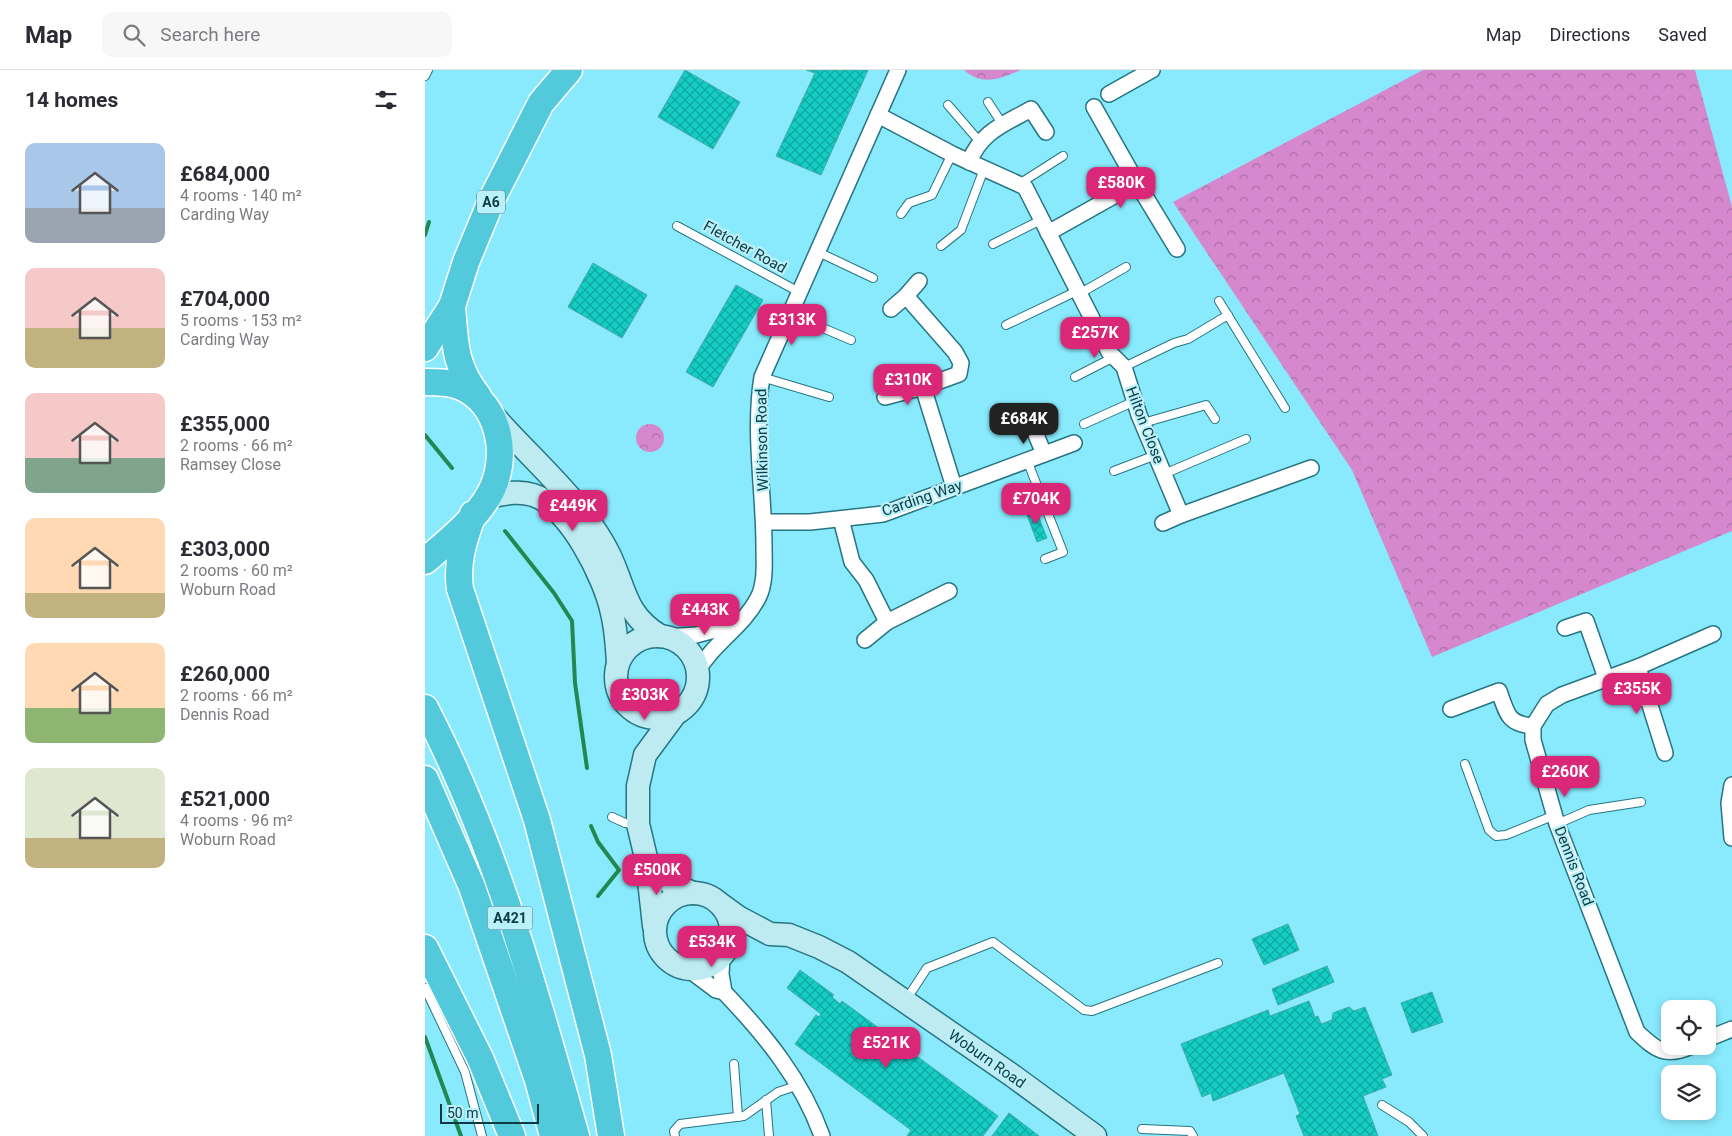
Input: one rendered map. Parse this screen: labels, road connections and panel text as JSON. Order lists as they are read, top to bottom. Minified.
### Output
{"streets":{"highway":["A6","A421"],"main road":["Woburn Road"],"street":["Hilton Close","Wilkinson Road","Carding Way","Dennis Road"],"lane":["Fletcher Road"]},"crossings":[["Fletcher Road","Wilkinson Road"],["Wilkinson Road","Carding Way"]],"scale_bar":"50 m","page":{"header":"Map","search":"Search here","nav":["Map","Directions","Saved"],"heading":"14 homes","list":[{"name":"£684,000","note":"4 rooms · 140 m² · Carding Way"},{"name":"£704,000","note":"5 rooms · 153 m² · Carding Way"},{"name":"£355,000","note":"2 rooms · 66 m² · Ramsey Close"},{"name":"£303,000","note":"2 rooms · 60 m² · Woburn Road"},{"name":"£260,000","note":"2 rooms · 66 m² · Dennis Road"},{"name":"£521,000","note":"4 rooms · 96 m² · Woburn Road"}],"price":["£580K","£313K","£257K","£310K","£684K","£704K","£449K","£443K","£355K","£303K","£260K","£500K","£534K","£521K"],"scale":"50 m"}}
